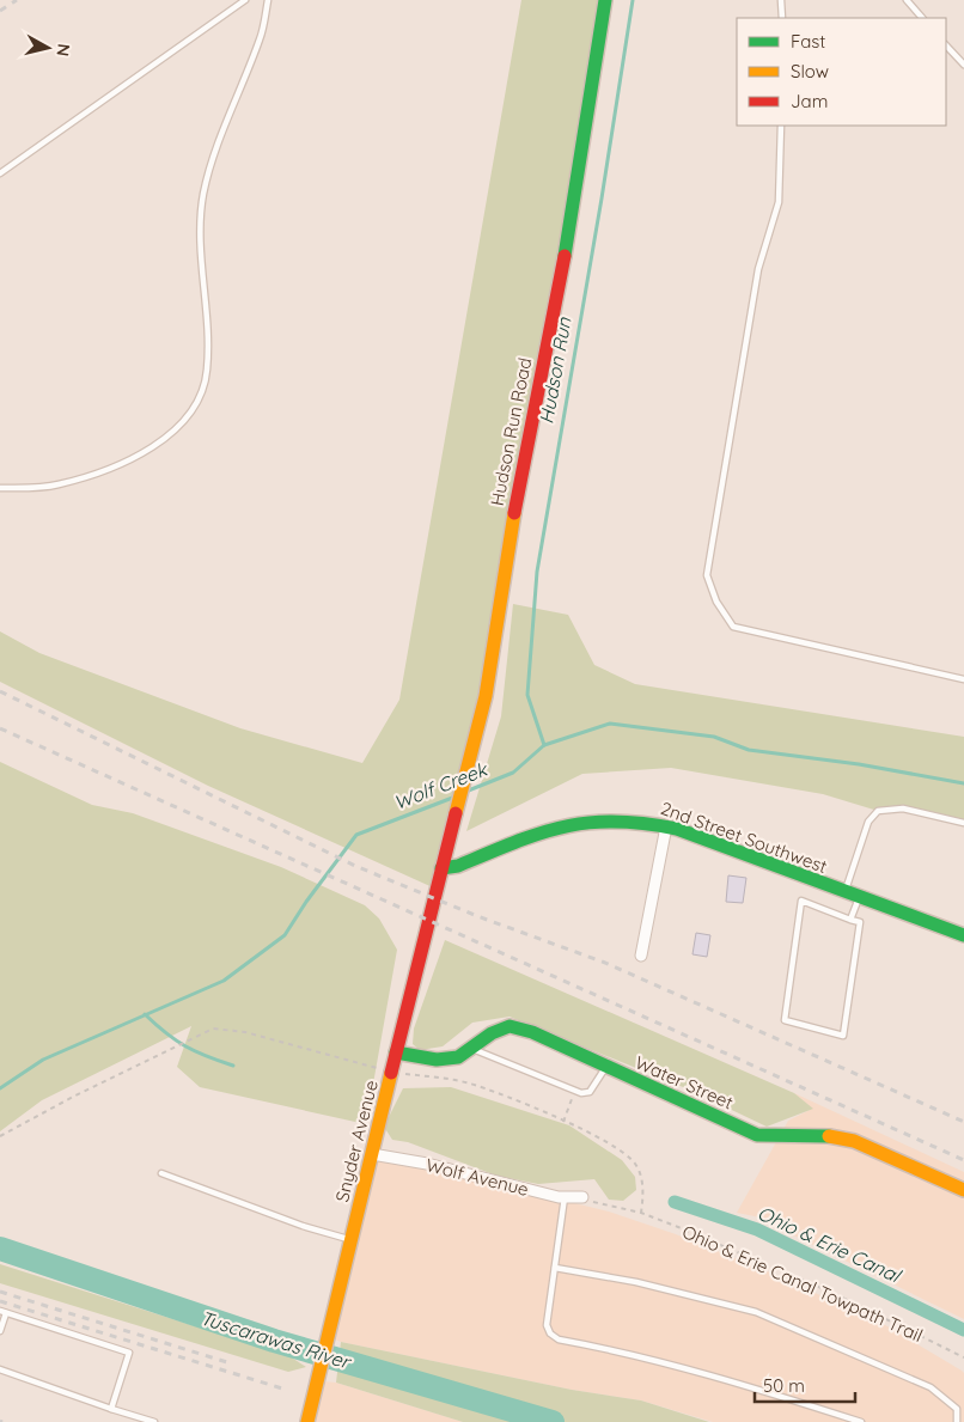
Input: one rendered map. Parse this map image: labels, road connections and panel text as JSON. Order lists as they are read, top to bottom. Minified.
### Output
{"streets":{"main road":["Hudson Run Road","2nd Street Southwest","Water Street","Snyder Avenue"],"street":["Wolf Avenue"],"path":["Ohio & Erie Canal Towpath Trail"]},"crossings":[["Hudson Run Road","2nd Street Southwest"],["Hudson Run Road","Snyder Avenue"],["2nd Street Southwest","Snyder Avenue"],["Water Street","Snyder Avenue"],["Snyder Avenue","Wolf Avenue"],["Wolf Avenue","Ohio & Erie Canal Towpath Trail"]],"water":["Hudson Run","Wolf Creek","Ohio & Erie Canal","Tuscarawas River"],"legend":["Fast","Slow","Jam"],"scale_bar":"50 m","north":"right"}
